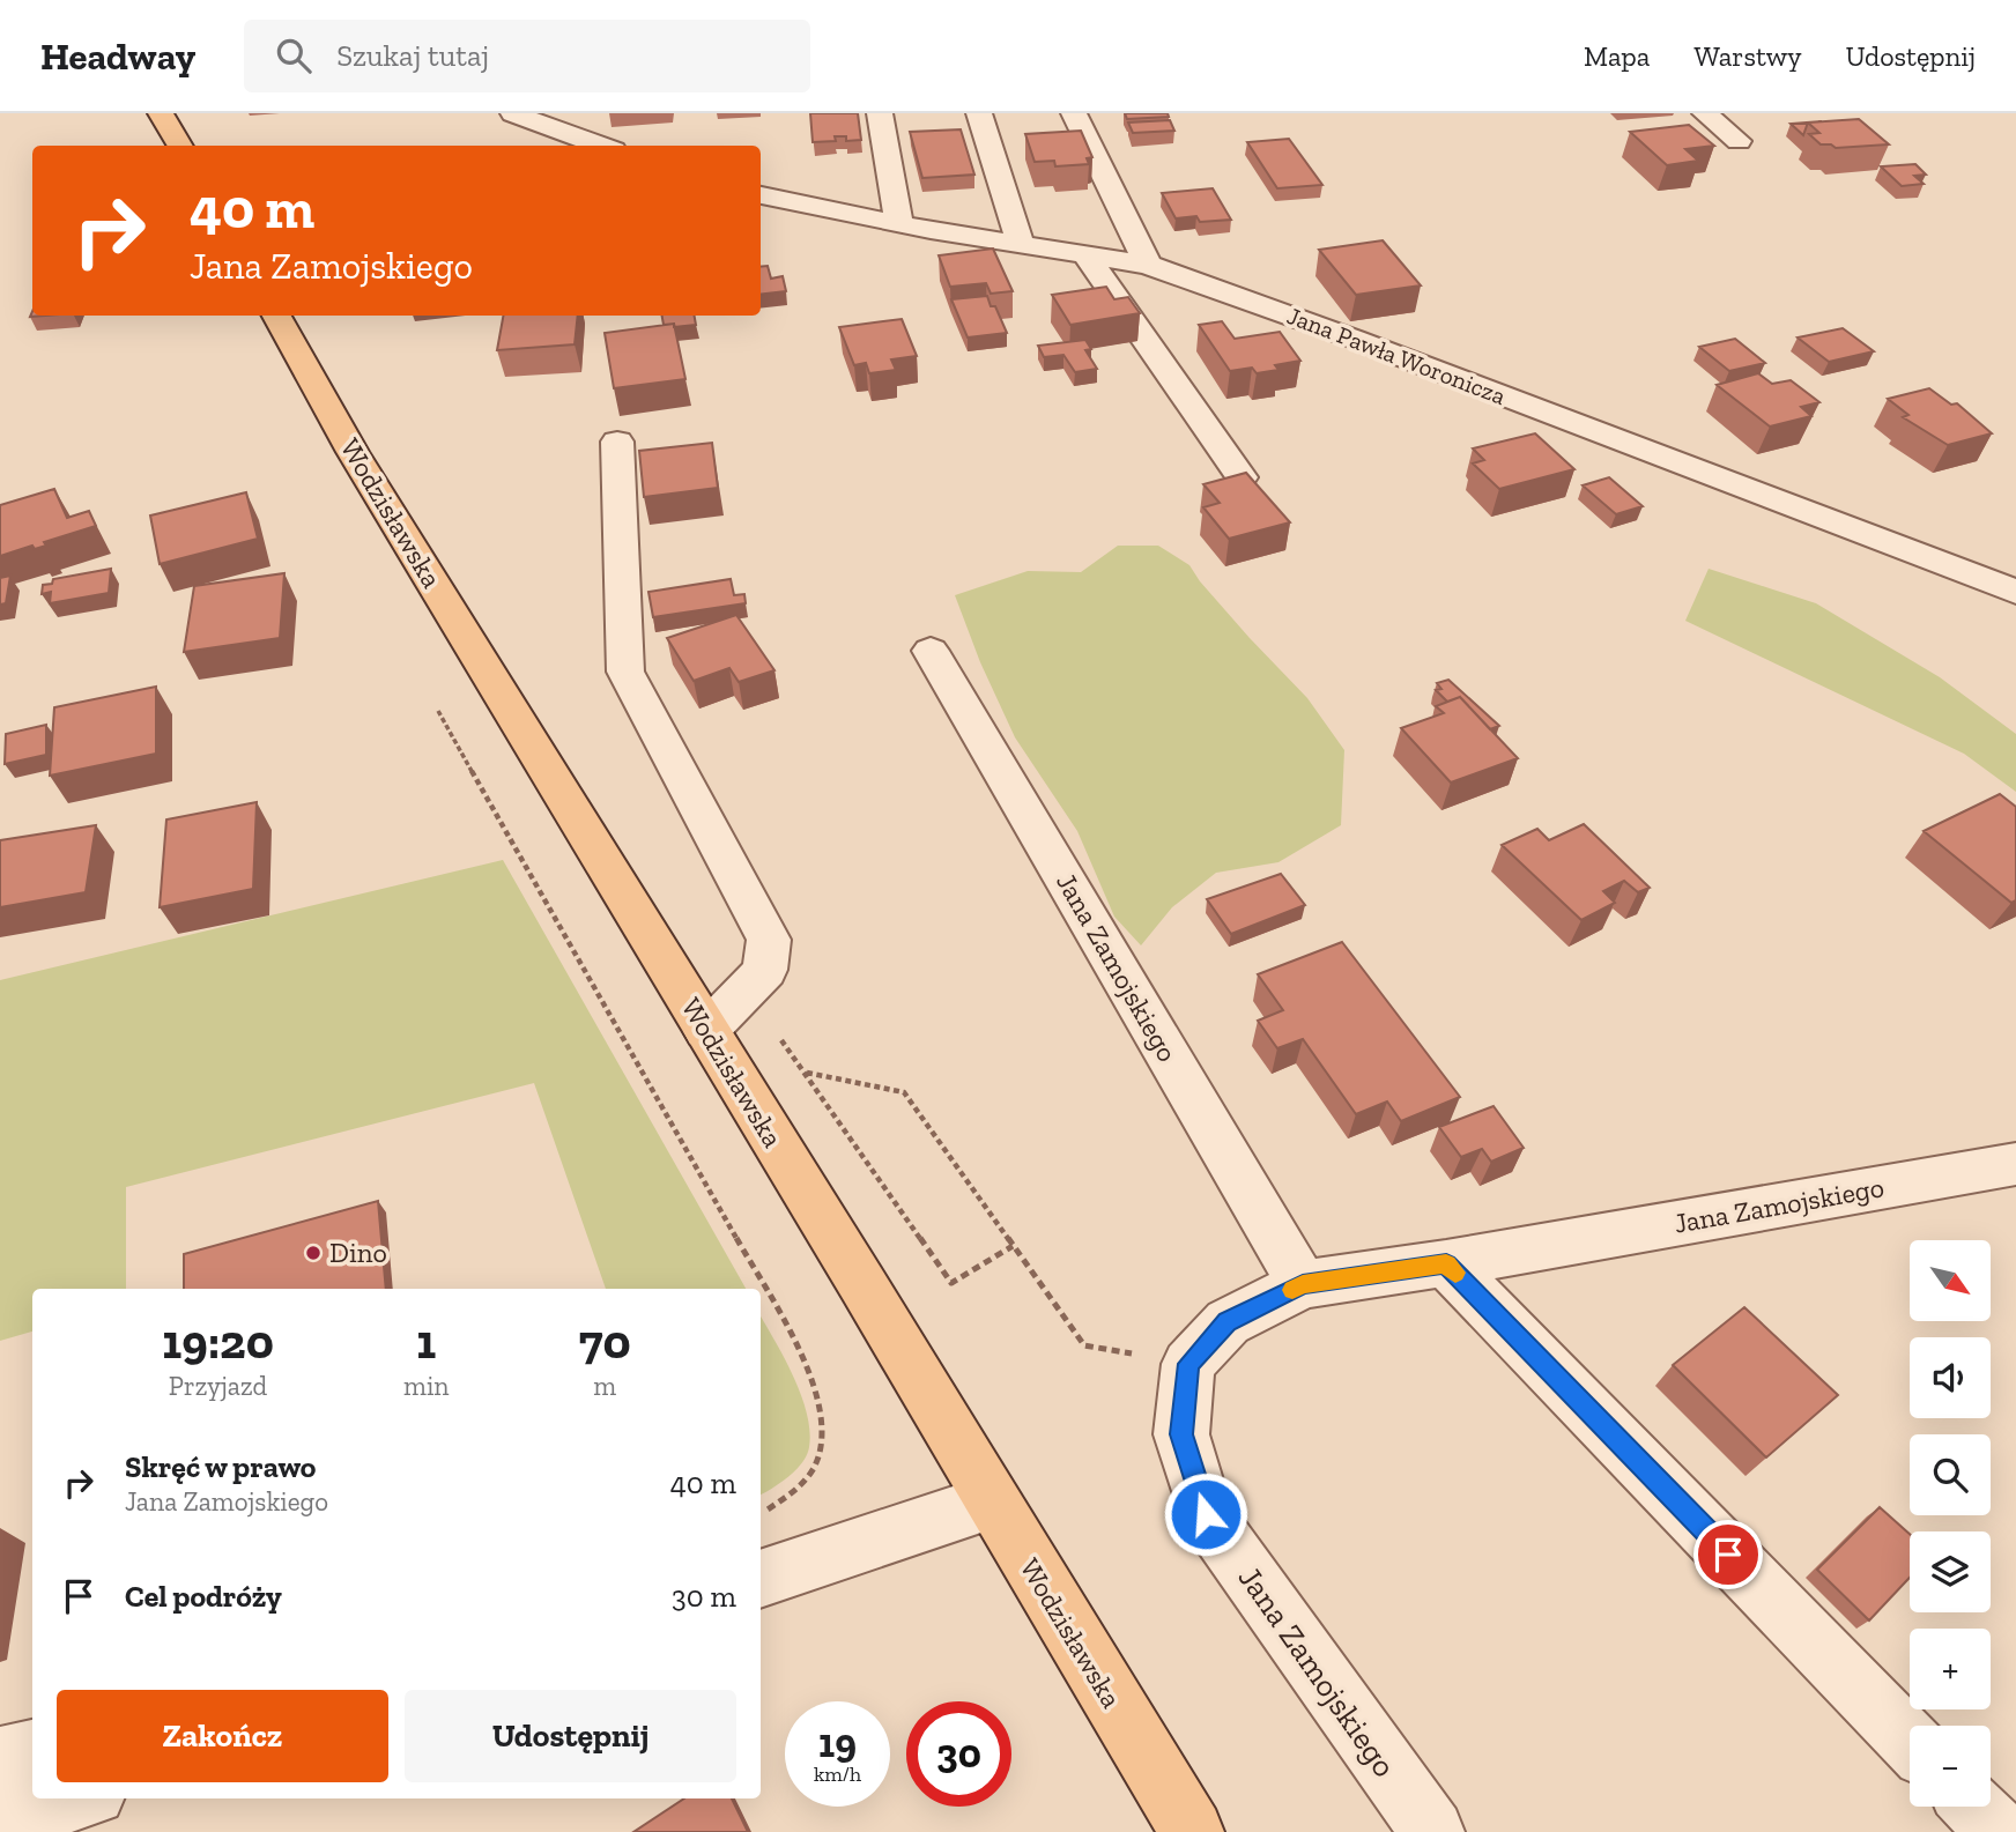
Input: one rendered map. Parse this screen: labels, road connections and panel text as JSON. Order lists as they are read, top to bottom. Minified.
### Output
{"streets":{"main road":["Wodzisławska"],"street":["Jana Pawła Woronicza","Jana Zamojskiego"]},"places":["Dino"],"north":"bottom right","page":{"header":"Headway","search":"Szukaj tutaj","nav":["Mapa","Warstwy","Udostępnij"],"turn":["40 m","Jana Zamojskiego"],"map_buttons":["+","−"],"eta":["19:20","Przyjazd","1","min","70","m"],"list":[{"name":"Skręć w prawo","note":"Jana Zamojskiego","value":"40 m"},{"name":"Cel podróży","value":"30 m"}],"buttons":["Zakończ","Udostępnij"],"speed":"19 km/h","limit":"30"}}
